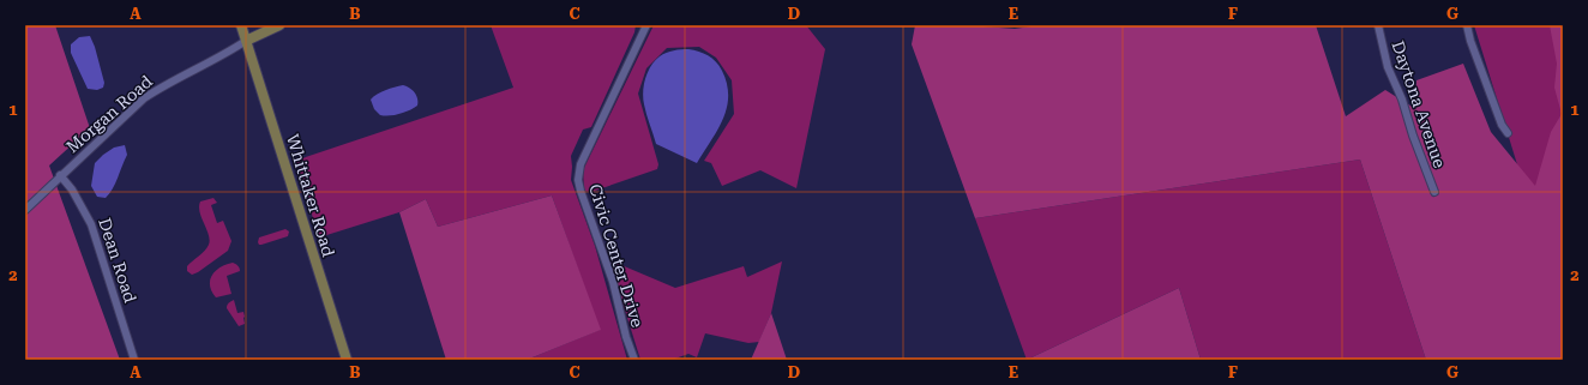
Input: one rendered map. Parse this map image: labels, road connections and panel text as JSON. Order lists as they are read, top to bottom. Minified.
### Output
{"streets":{"main road":["Whittaker Road"],"street":["Daytona Avenue","Morgan Road","Civic Center Drive","Dean Road"]},"crossings":[["Morgan Road","Whittaker Road"],["Morgan Road","Dean Road"]],"grid":{"columns":["A","B","C","D","E","F","G"],"rows":["1","2"]}}
